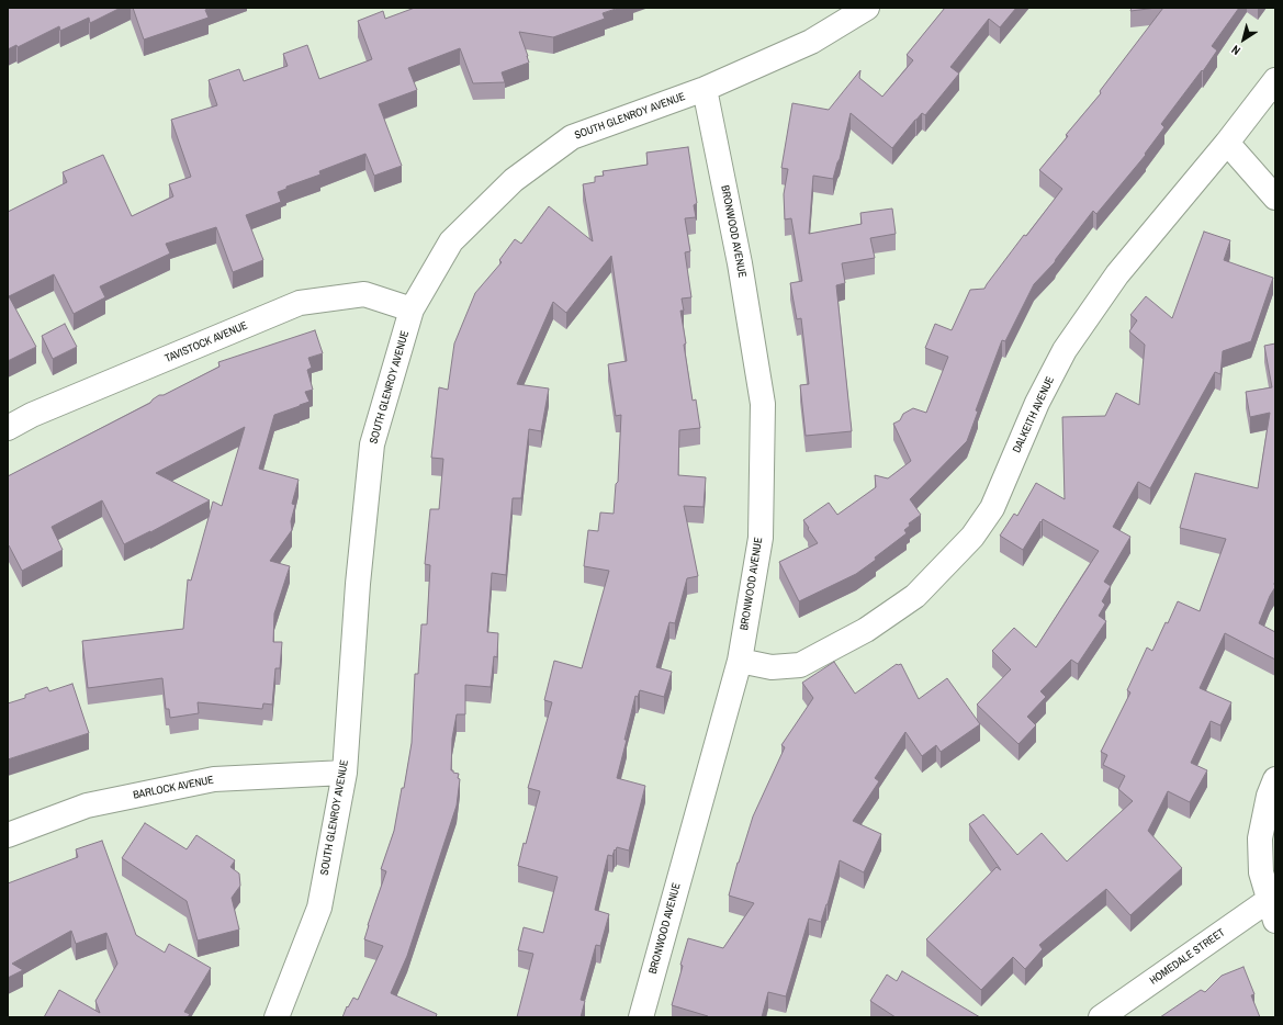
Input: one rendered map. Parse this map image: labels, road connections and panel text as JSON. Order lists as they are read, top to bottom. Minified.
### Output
{"streets":{"street":["SOUTH GLENROY AVENUE","BRONWOOD AVENUE","TAVISTOCK AVENUE","DALKEITH AVENUE","BARLOCK AVENUE","HOMEDALE STREET"]},"crossings":[["SOUTH GLENROY AVENUE","BRONWOOD AVENUE"],["SOUTH GLENROY AVENUE","TAVISTOCK AVENUE"],["SOUTH GLENROY AVENUE","BARLOCK AVENUE"],["BRONWOOD AVENUE","DALKEITH AVENUE"]],"north":"bottom left"}
